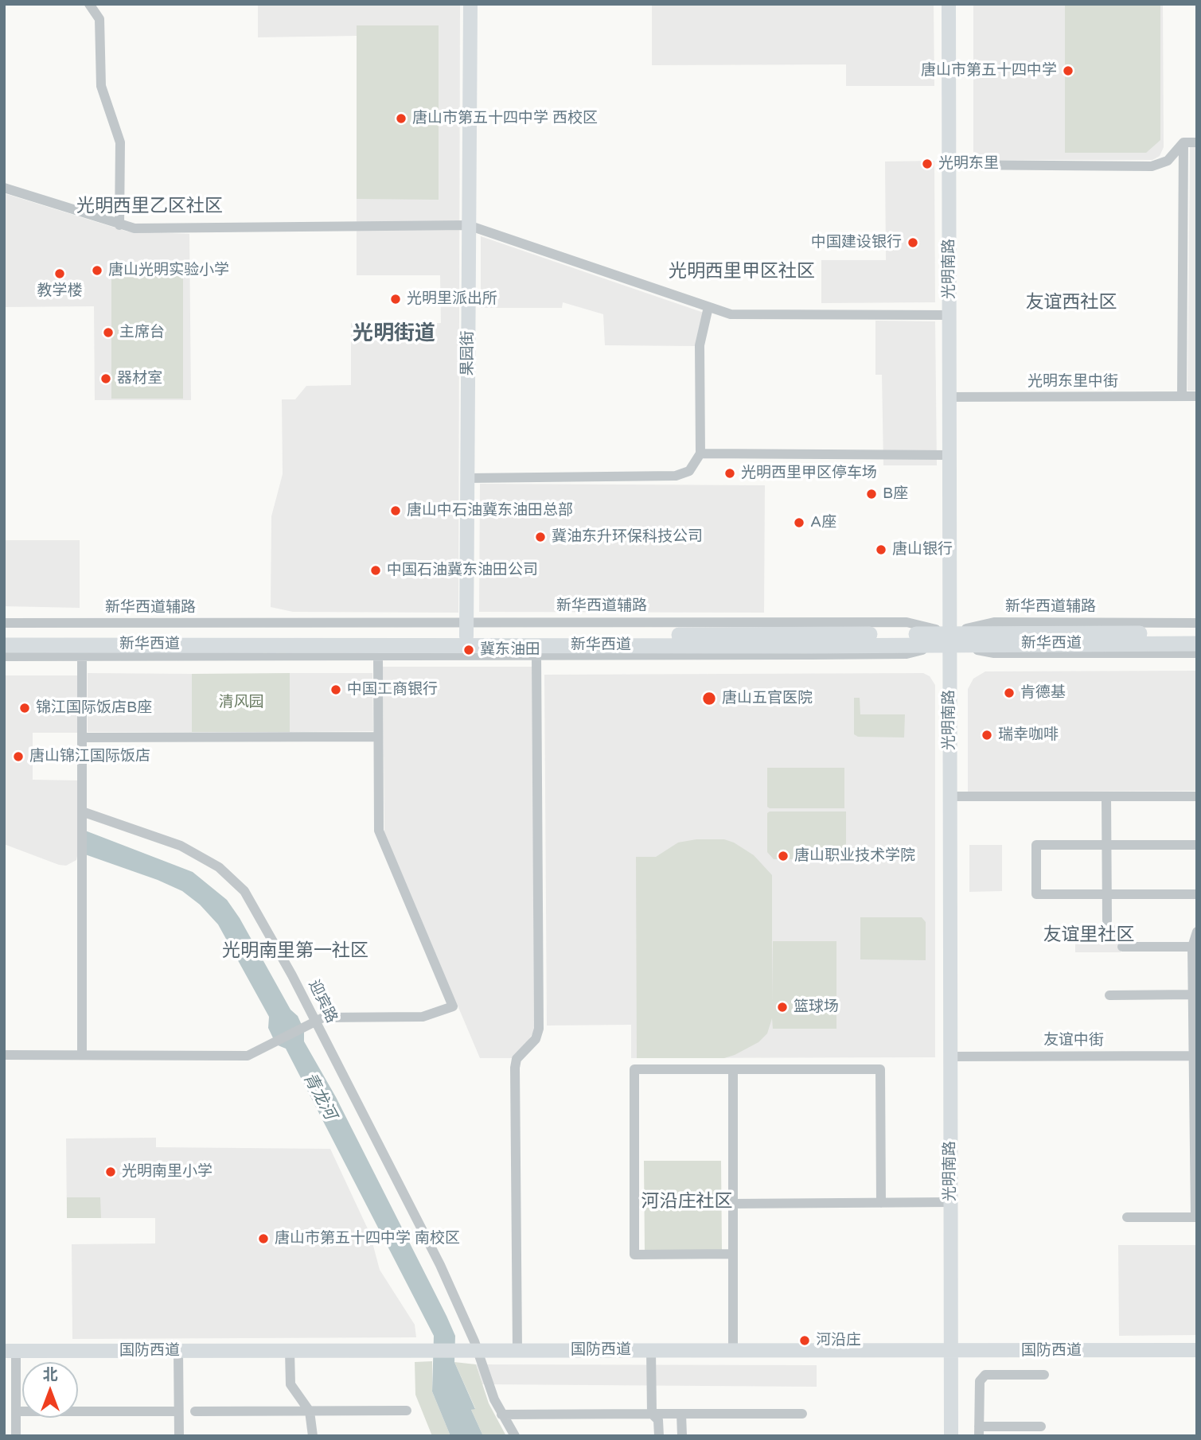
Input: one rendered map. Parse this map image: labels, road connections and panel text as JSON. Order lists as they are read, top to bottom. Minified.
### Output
{"streets":{"main road":["新华西道"],"street":["光明南路","果园街","光明东里中街","新华西道辅路","迎宾路","友谊中街","国防西道"]},"crossings":[["光明南路","光明东里中街"],["光明南路","新华西道辅路"],["光明南路","新华西道"],["光明南路","友谊中街"],["光明南路","国防西道"],["果园街","新华西道辅路"],["果园街","新华西道"],["新华西道辅路","新华西道"],["迎宾路","国防西道"]],"districts":["光明西里乙区社区","光明西里甲区社区","友谊西社区","光明街道","友谊里社区","光明南里第一社区","河沿庄社区"],"water":["青龙河"],"parks":["清风园"],"places":["唐山市第五十四中学","唐山市第五十四中学 西校区","光明东里","中国建设银行","唐山光明实验小学","教学楼","光明里派出所","主席台","器材室","光明西里甲区停车场","B座","唐山中石油冀东油田总部","A座","冀油东升环保科技公司","唐山银行","中国石油冀东油田公司","冀东油田","中国工商银行","肯德基","唐山五官医院","锦江国际饭店B座","瑞幸咖啡","唐山锦江国际饭店","唐山职业技术学院","篮球场","光明南里小学","唐山市第五十四中学 南校区","河沿庄"],"north":"top"}
